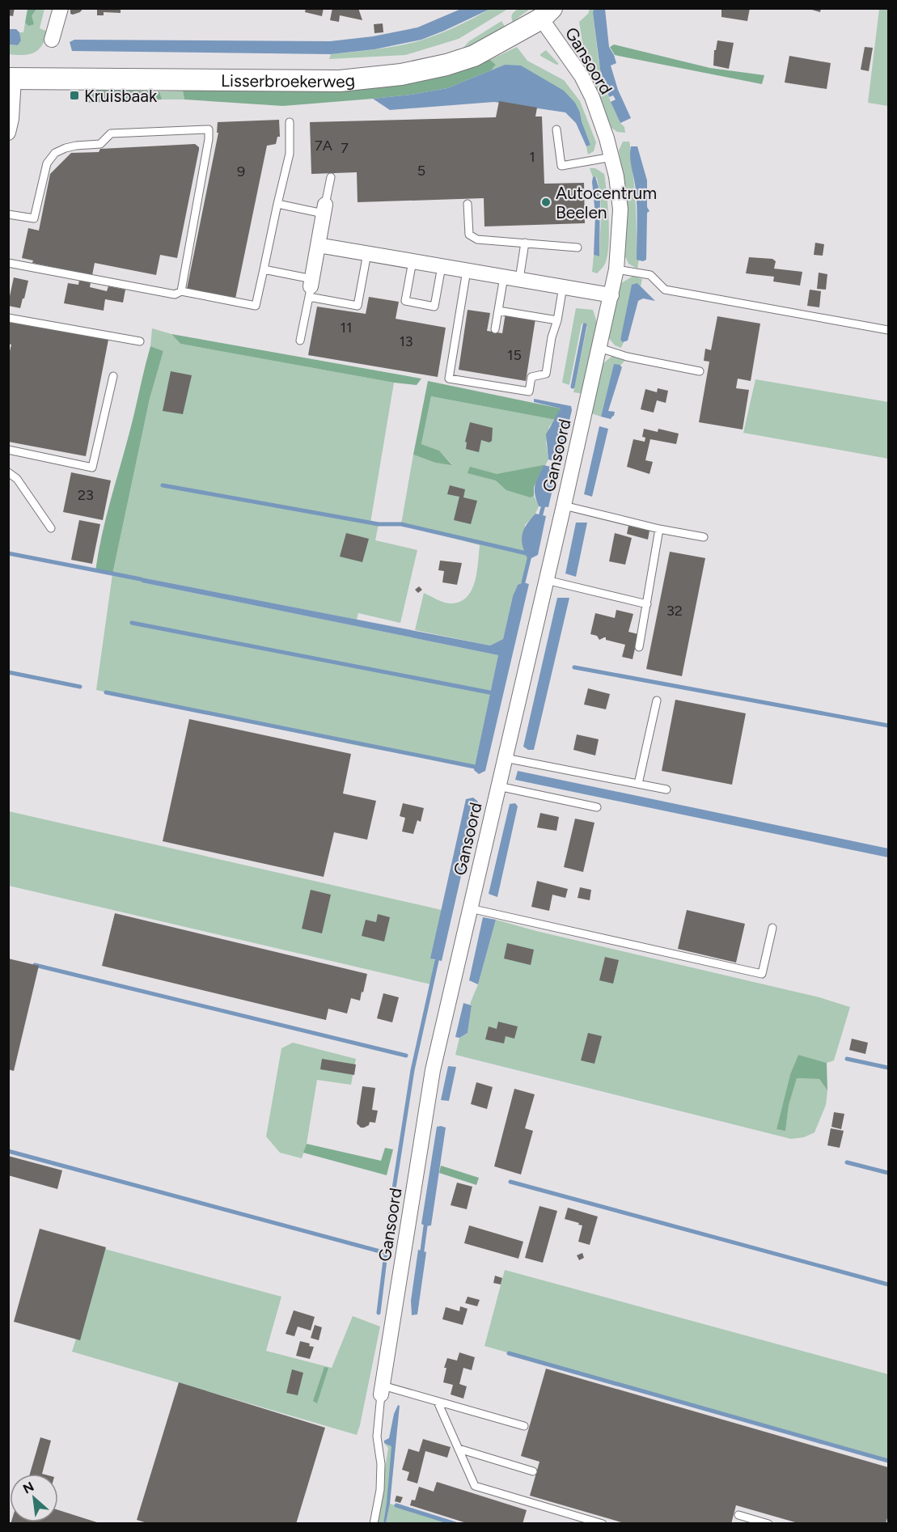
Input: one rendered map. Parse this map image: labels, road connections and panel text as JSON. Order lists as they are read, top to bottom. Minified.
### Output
{"streets":{"main road":["Lisserbroekerweg"],"street":["Gansoord"]},"crossings":[["Gansoord","Lisserbroekerweg"]],"places":{"transit":["Kruisbaak"],"other":["Autocentrum Beelen"]},"house_numbers":["7A","7","1","5","9","11","13","15","23","32"],"north":"top left"}
